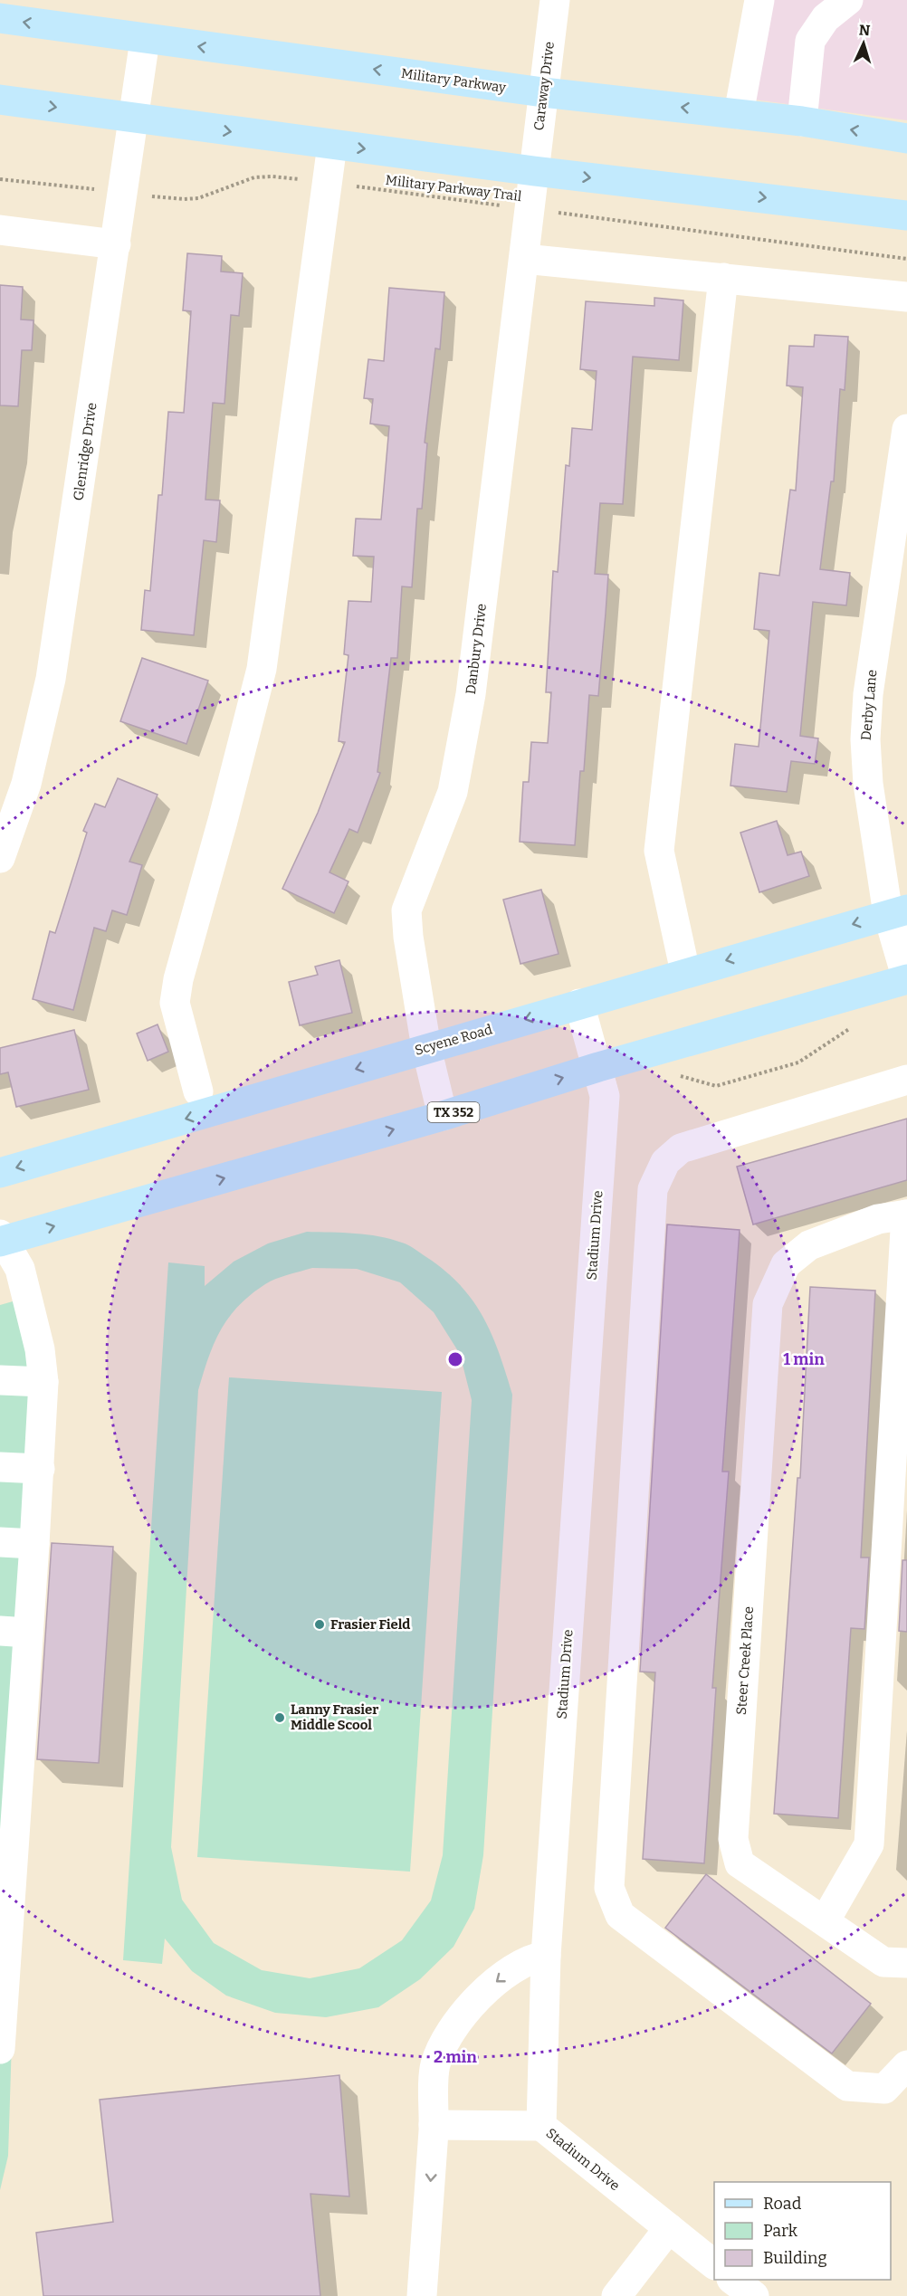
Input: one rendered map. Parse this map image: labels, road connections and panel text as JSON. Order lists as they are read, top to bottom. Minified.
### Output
{"streets":{"main road":["Military Parkway","Scyene Road","TX 352"],"street":["Caraway Drive","Glenridge Drive","Danbury Drive","Derby Lane","Stadium Drive","Steer Creek Place"],"path":["Military Parkway Trail"]},"crossings":[["Military Parkway","Caraway Drive"],["Military Parkway","Glenridge Drive"],["Caraway Drive","Danbury Drive"],["Military Parkway Trail","Glenridge Drive"],["Military Parkway Trail","Danbury Drive"],["Danbury Drive","Scyene Road"],["Danbury Drive","TX 352"],["Derby Lane","Scyene Road"],["Derby Lane","TX 352"],["Scyene Road","Stadium Drive"],["TX 352","Stadium Drive"]],"places":["Frasier Field","Lanny Frasier Middle Scool"],"legend":["Road","Park","Building"],"north":"top","rings":["1 min","2 min"]}
